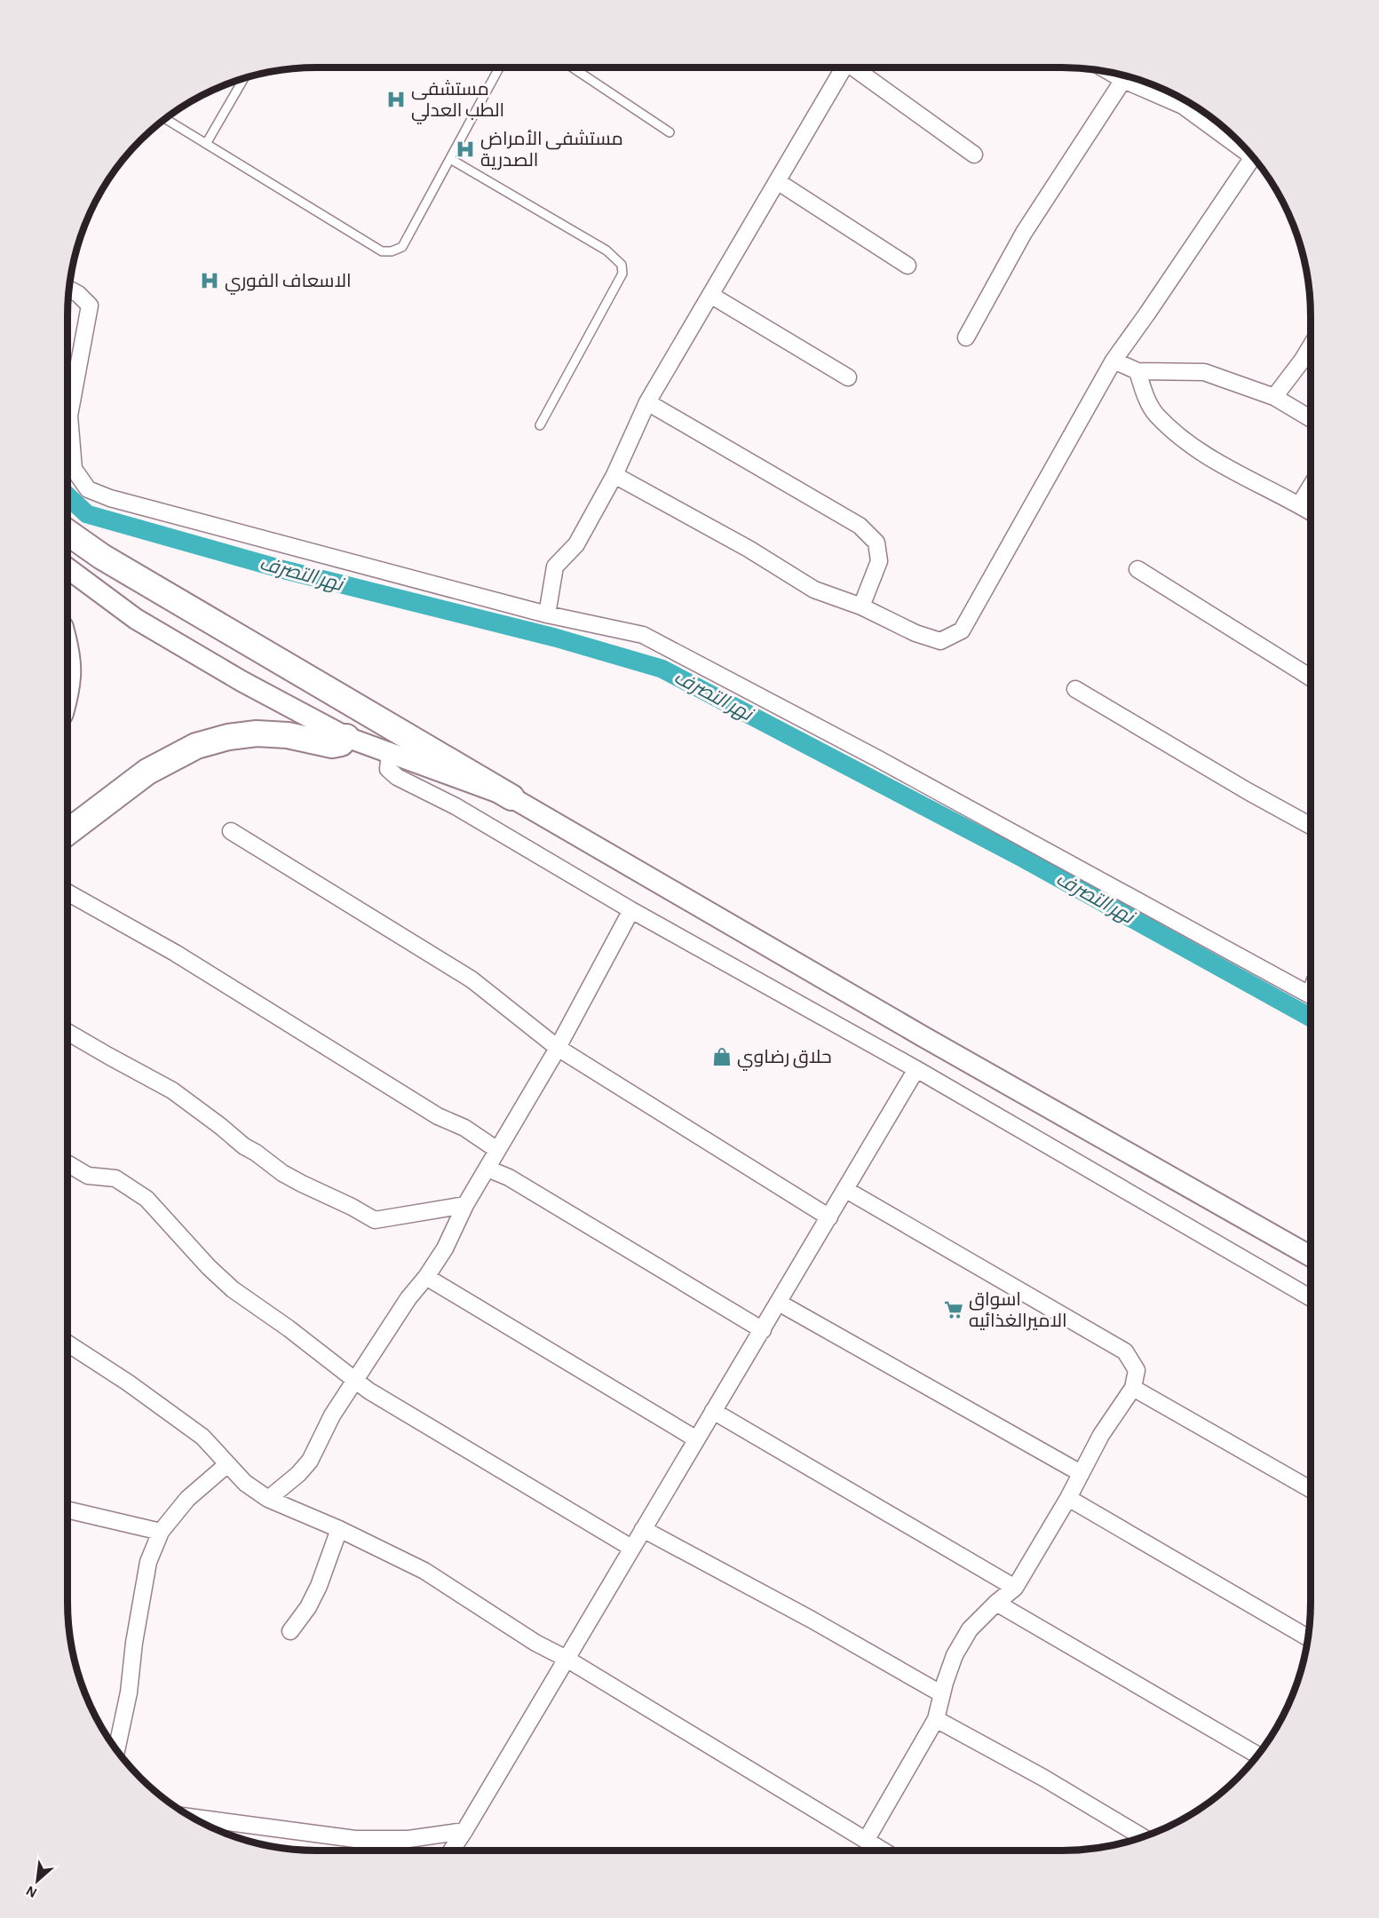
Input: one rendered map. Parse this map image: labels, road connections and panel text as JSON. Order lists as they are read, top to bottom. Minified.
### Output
{"water":["نهر التصرف"],"places":{"hospital":["مستشفى الطب العدلي","مستشفى الأمراض الصدرية","الاسعاف الفوري"],"shop":["حلاق رضاوي"],"supermarket":["اسواق الاميرالغذائيه"]},"north":"bottom left"}
